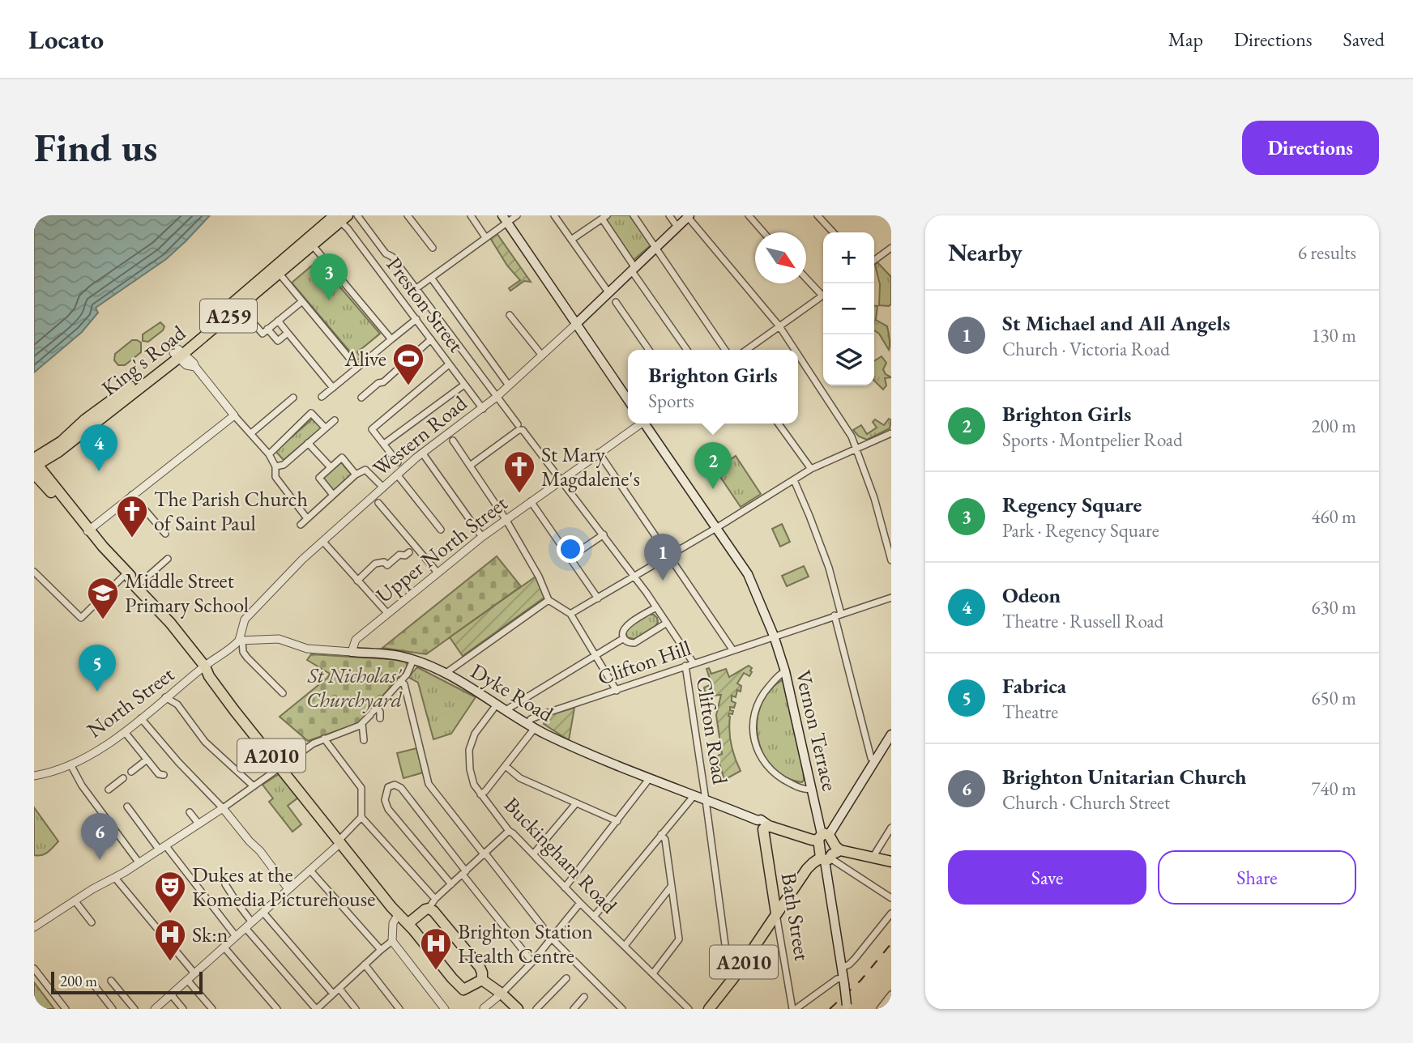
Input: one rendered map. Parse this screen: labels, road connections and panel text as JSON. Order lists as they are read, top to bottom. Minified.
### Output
{"streets":{"main road":["A259","King's Road","Western Road","Dyke Road","Vernon Terrace","A2010","Bath Street"],"street":["Preston Street","Upper North Street","Clifton Hill","North Street","Clifton Road","Buckingham Road"]},"crossings":[["Preston Street","King's Road"],["Preston Street","Western Road"],["King's Road","A2010"],["Western Road","Dyke Road"],["Western Road","North Street"],["Upper North Street","Dyke Road"],["Clifton Hill","Dyke Road"],["Clifton Hill","Clifton Road"],["Clifton Hill","Vernon Terrace"],["Dyke Road","North Street"],["Dyke Road","Clifton Road"],["Dyke Road","Buckingham Road"],["Dyke Road","Bath Street"],["North Street","A2010"],["Clifton Road","A2010"],["A2010","Bath Street"]],"parks":["St Nicholas' Churchyard"],"places":{"sports":["Alive"],"church":["St Mary Magdalene's","The Parish Church of Saint Paul"],"school or university":["Middle Street Primary School"],"theatre":["Dukes at the Komedia Picturehouse"],"hospital":["Sk:n","Brighton Station Health Centre"]},"scale_bar":"200 m","north":"bottom right","page":{"header":"Locato","nav":["Map","Directions","Saved"],"buttons":["Directions",["Save","Share"]],"title":"Find us","heading":["Nearby","6 results"],"map_buttons":["+","−"],"pins":["3","4","2","1","5","6"],"list":[{"mark":"1","name":"St Michael and All Angels","note":"Church · Victoria Road","value":"130 m"},{"mark":"2","name":"Brighton Girls","note":"Sports · Montpelier Road","value":"200 m"},{"mark":"3","name":"Regency Square","note":"Park · Regency Square","value":"460 m"},{"mark":"4","name":"Odeon","note":"Theatre · Russell Road","value":"630 m"},{"mark":"5","name":"Fabrica","note":"Theatre","value":"650 m"},{"mark":"6","name":"Brighton Unitarian Church","note":"Church · Church Street","value":"740 m"}],"popup":["Brighton Girls","Sports"],"scale":"200 m"}}
